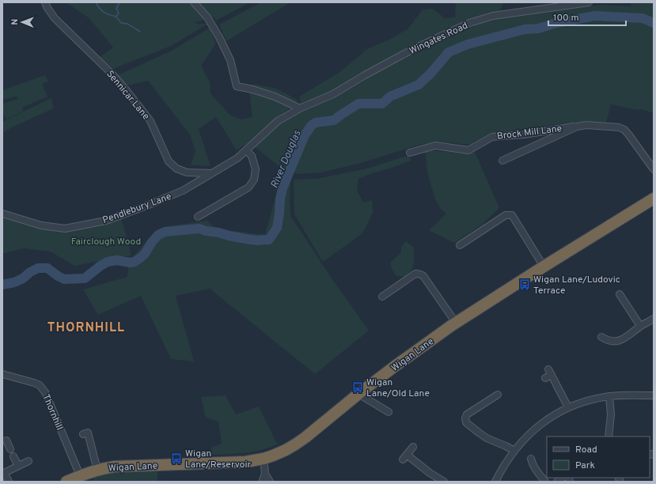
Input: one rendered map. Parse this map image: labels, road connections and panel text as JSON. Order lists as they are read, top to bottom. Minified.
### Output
{"streets":{"highway":["Wigan Lane"],"street":["Wingates Road","Sennicar Lane","Brock Mill Lane","Pendlebury Lane","Thornhill"]},"crossings":[["Wingates Road","Sennicar Lane"],["Wingates Road","Pendlebury Lane"],["Sennicar Lane","Pendlebury Lane"],["Wigan Lane","Thornhill"]],"districts":["THORNHILL"],"water":["River Douglas"],"parks":["Fairclough Wood"],"places":{"bus stop":["Wigan Lane/Ludovic Terrace","Wigan Lane/Old Lane","Wigan Lane/Reservoir"]},"legend":["Road","Park"],"scale_bar":"100 m","north":"left"}
